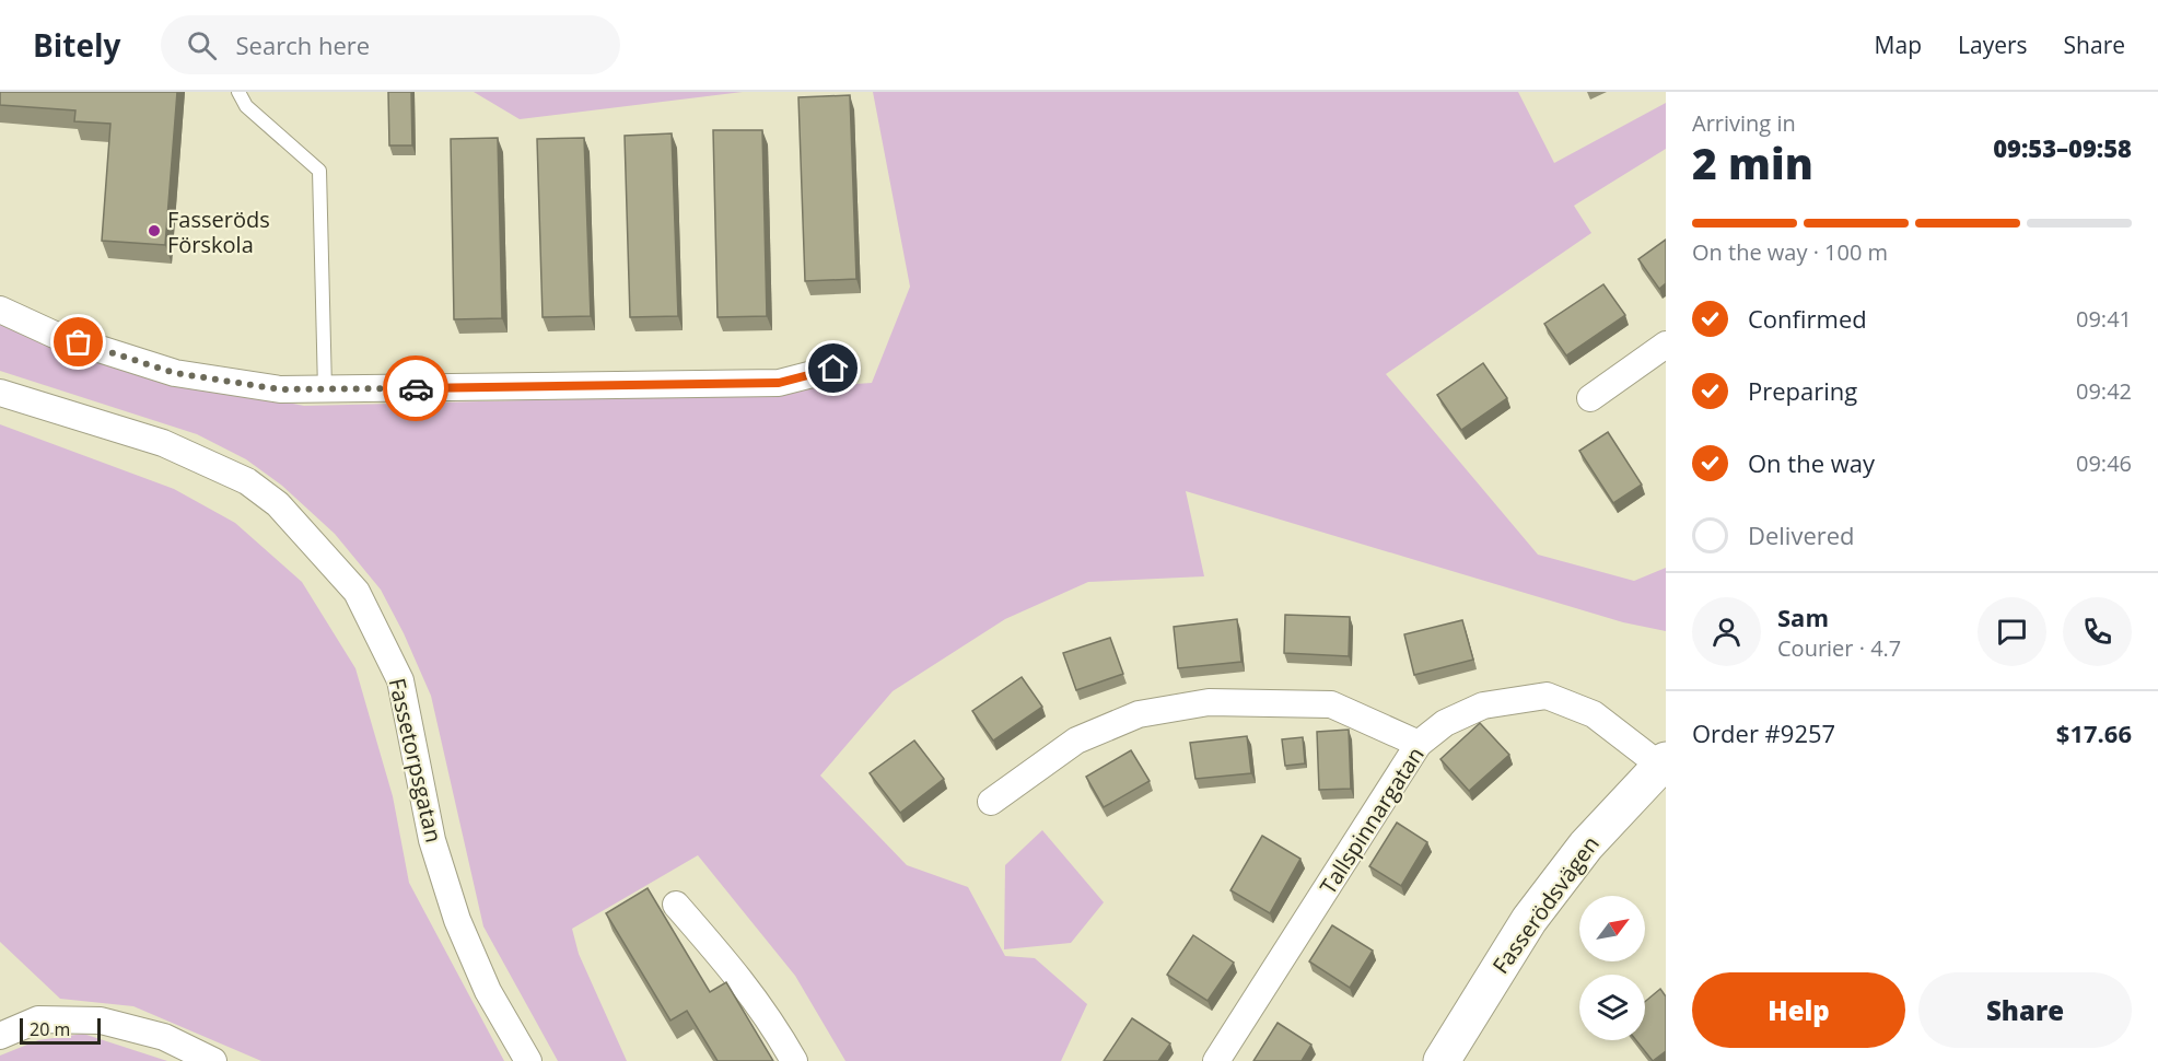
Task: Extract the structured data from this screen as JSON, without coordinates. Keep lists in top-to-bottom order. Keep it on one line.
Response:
{"streets":{"street":["Fassetorpsgatan","Tallspinnargatan","Fasserödsvägen"]},"crossings":[["Tallspinnargatan","Fasserödsvägen"]],"places":["Fasseröds Förskola"],"scale_bar":"20 m","north":"top right","page":{"header":"Bitely","search":"Search here","nav":["Map","Layers","Share"],"heading":["2 min","Arriving in","09:53–09:58"],"panel":["Sam","Courier · 4.7","Order #9257","$17.66"],"bar":"On the way · 100 m","list":[["Confirmed","09:41"],["Preparing","09:42"],["On the way","09:46"],"Delivered"],"buttons":["Help","Share"],"scale":"20 m"}}
